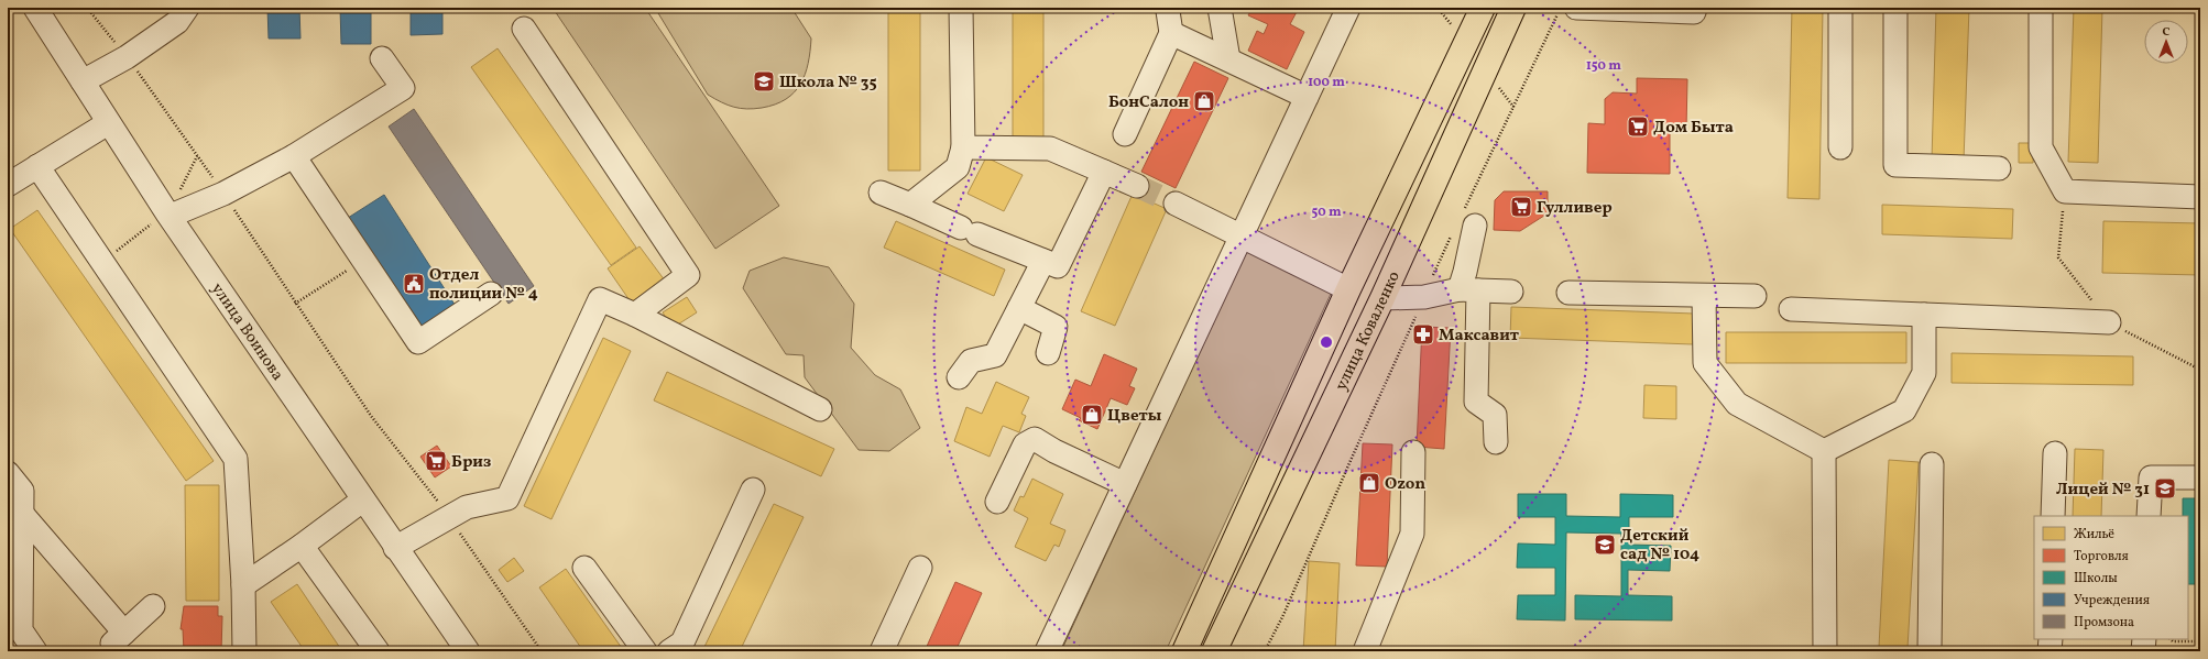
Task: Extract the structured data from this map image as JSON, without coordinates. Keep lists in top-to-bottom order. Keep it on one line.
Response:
{"streets":{"main road":["улица Коваленко"],"street":["улица Воинова"]},"places":{"school or university":["Школа № 35","Лицей № 31","Детский сад № 104"],"shop":["БонСалон","Цветы","Ozon"],"supermarket":["Дом Быта","Гулливер","Бриз"],"public building":["Отдел полиции № 4"],"pharmacy":["Максавит"]},"legend":["Жильё","Торговля","Школы","Учреждения","Промзона"],"north":"top","rings":["150 m","100 m","50 m"]}
